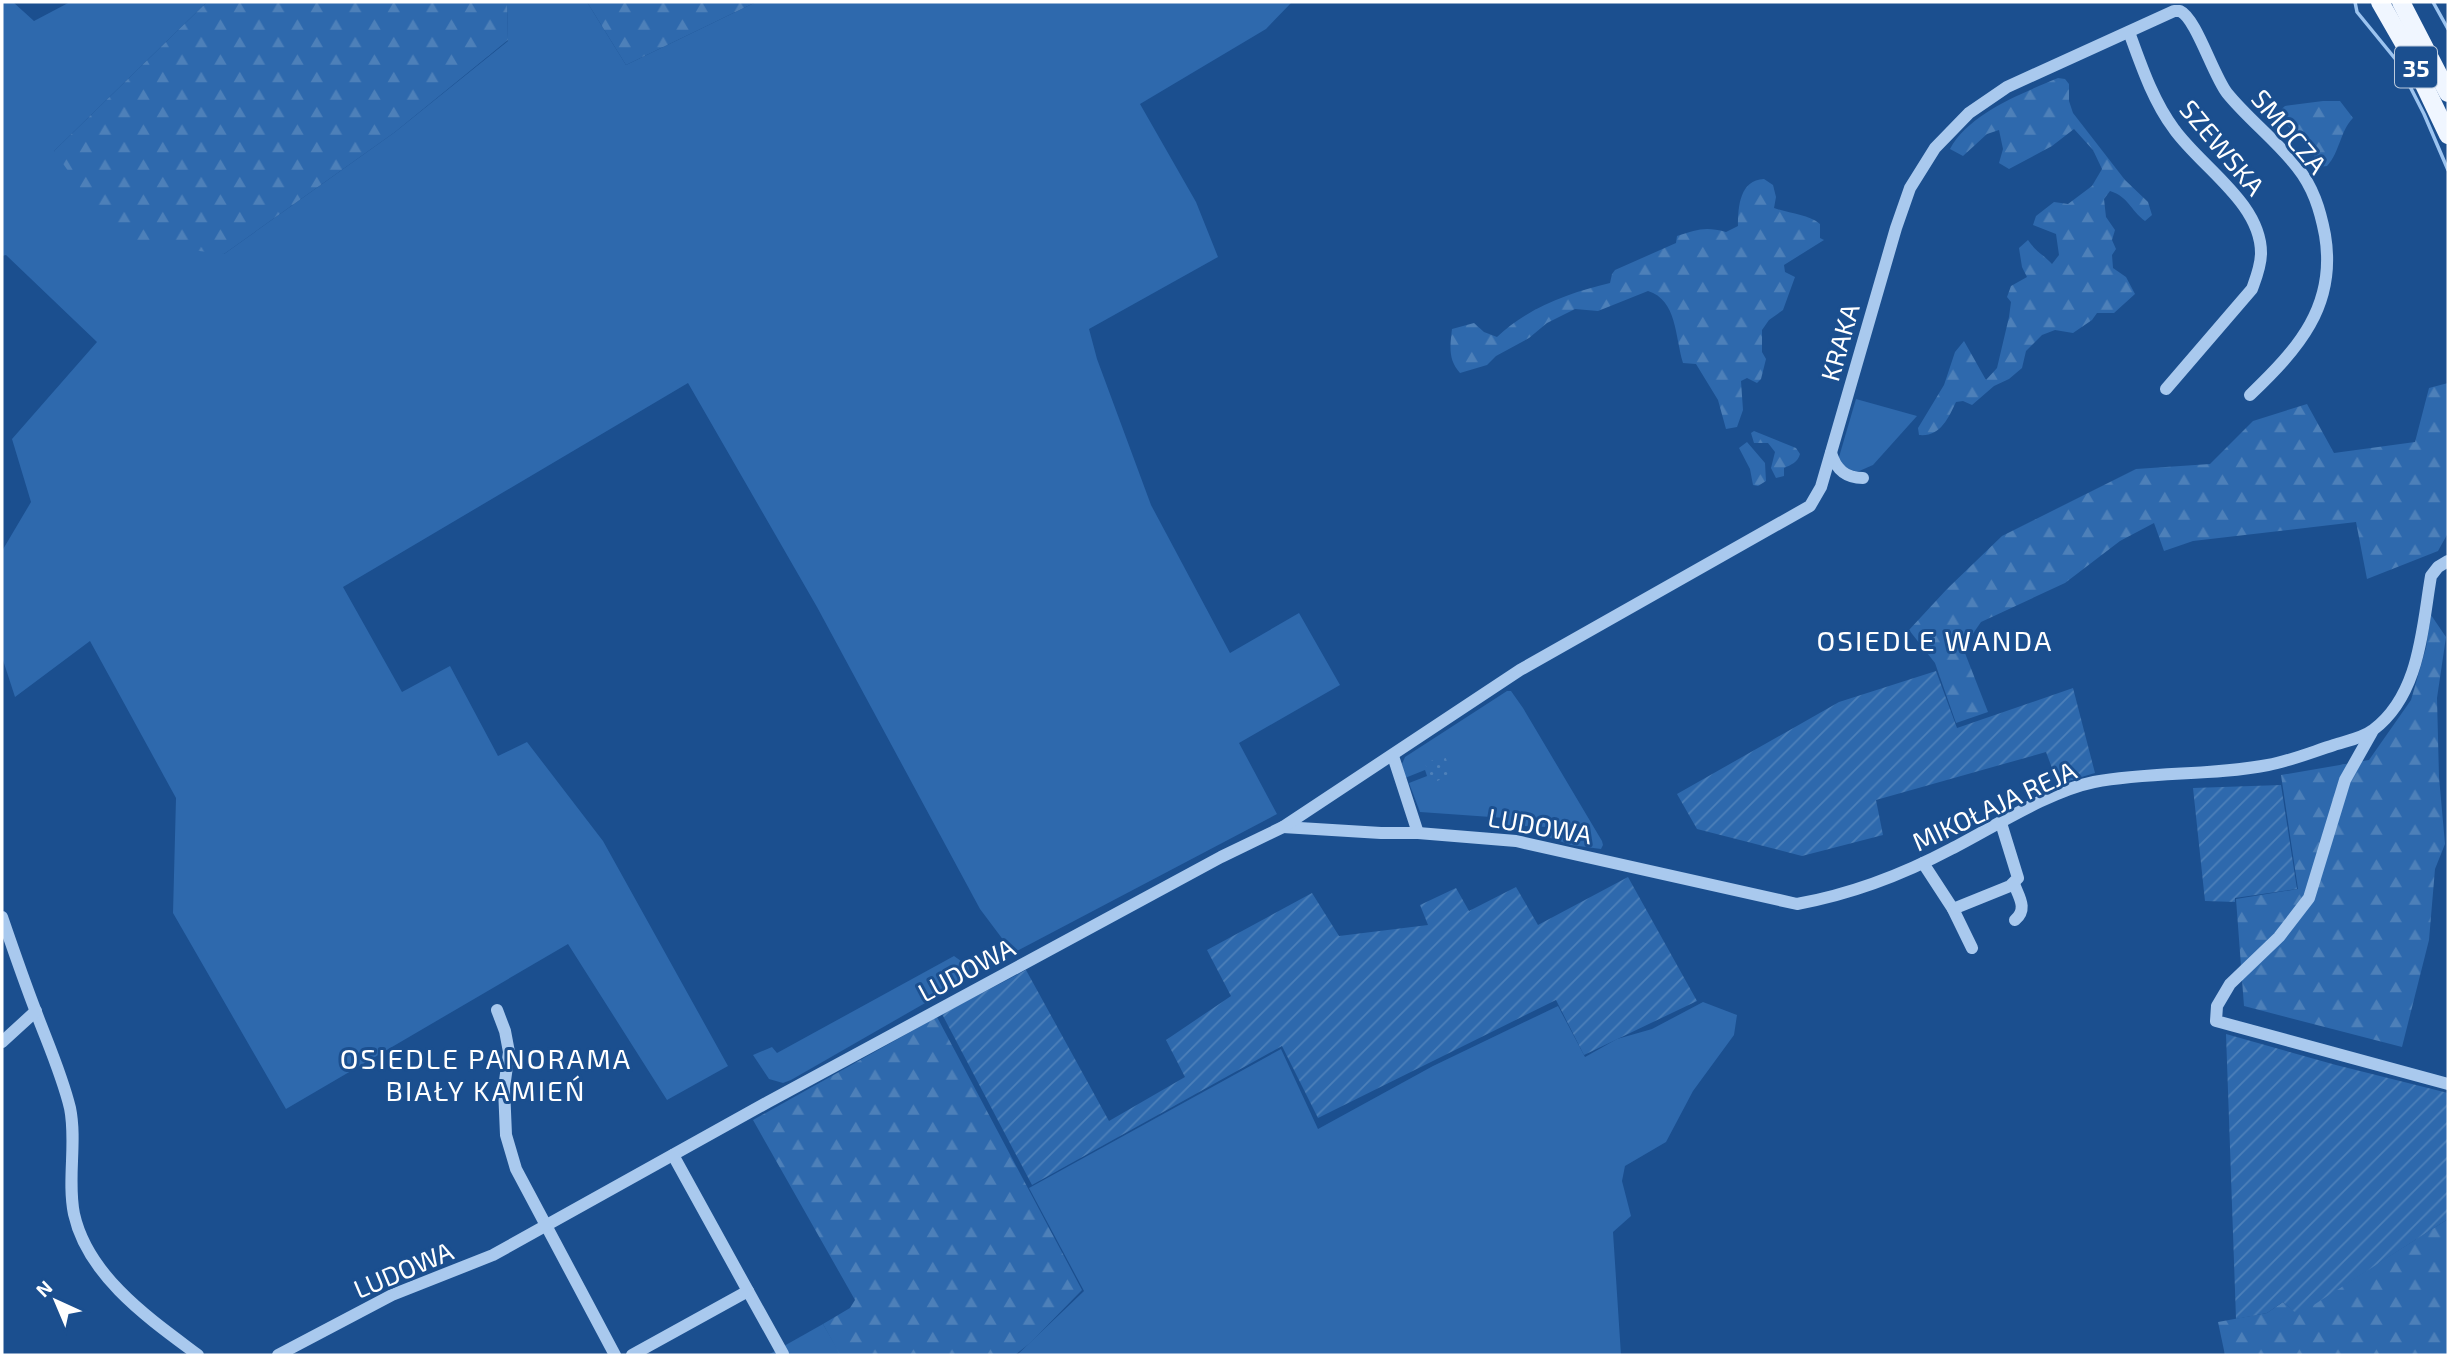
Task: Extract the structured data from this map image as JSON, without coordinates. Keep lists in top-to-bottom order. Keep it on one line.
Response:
{"streets":{"main road":["35"],"street":["SMOCZA","SZEWSKA","KRAKA","MIKOŁAJA REJA","LUDOWA"]},"crossings":[["SMOCZA","KRAKA"],["SZEWSKA","KRAKA"],["KRAKA","LUDOWA"],["MIKOŁAJA REJA","LUDOWA"]],"districts":["OSIEDLE WANDA","OSIEDLE PANORAMA BIAŁY KAMIEŃ"],"north":"top left"}
